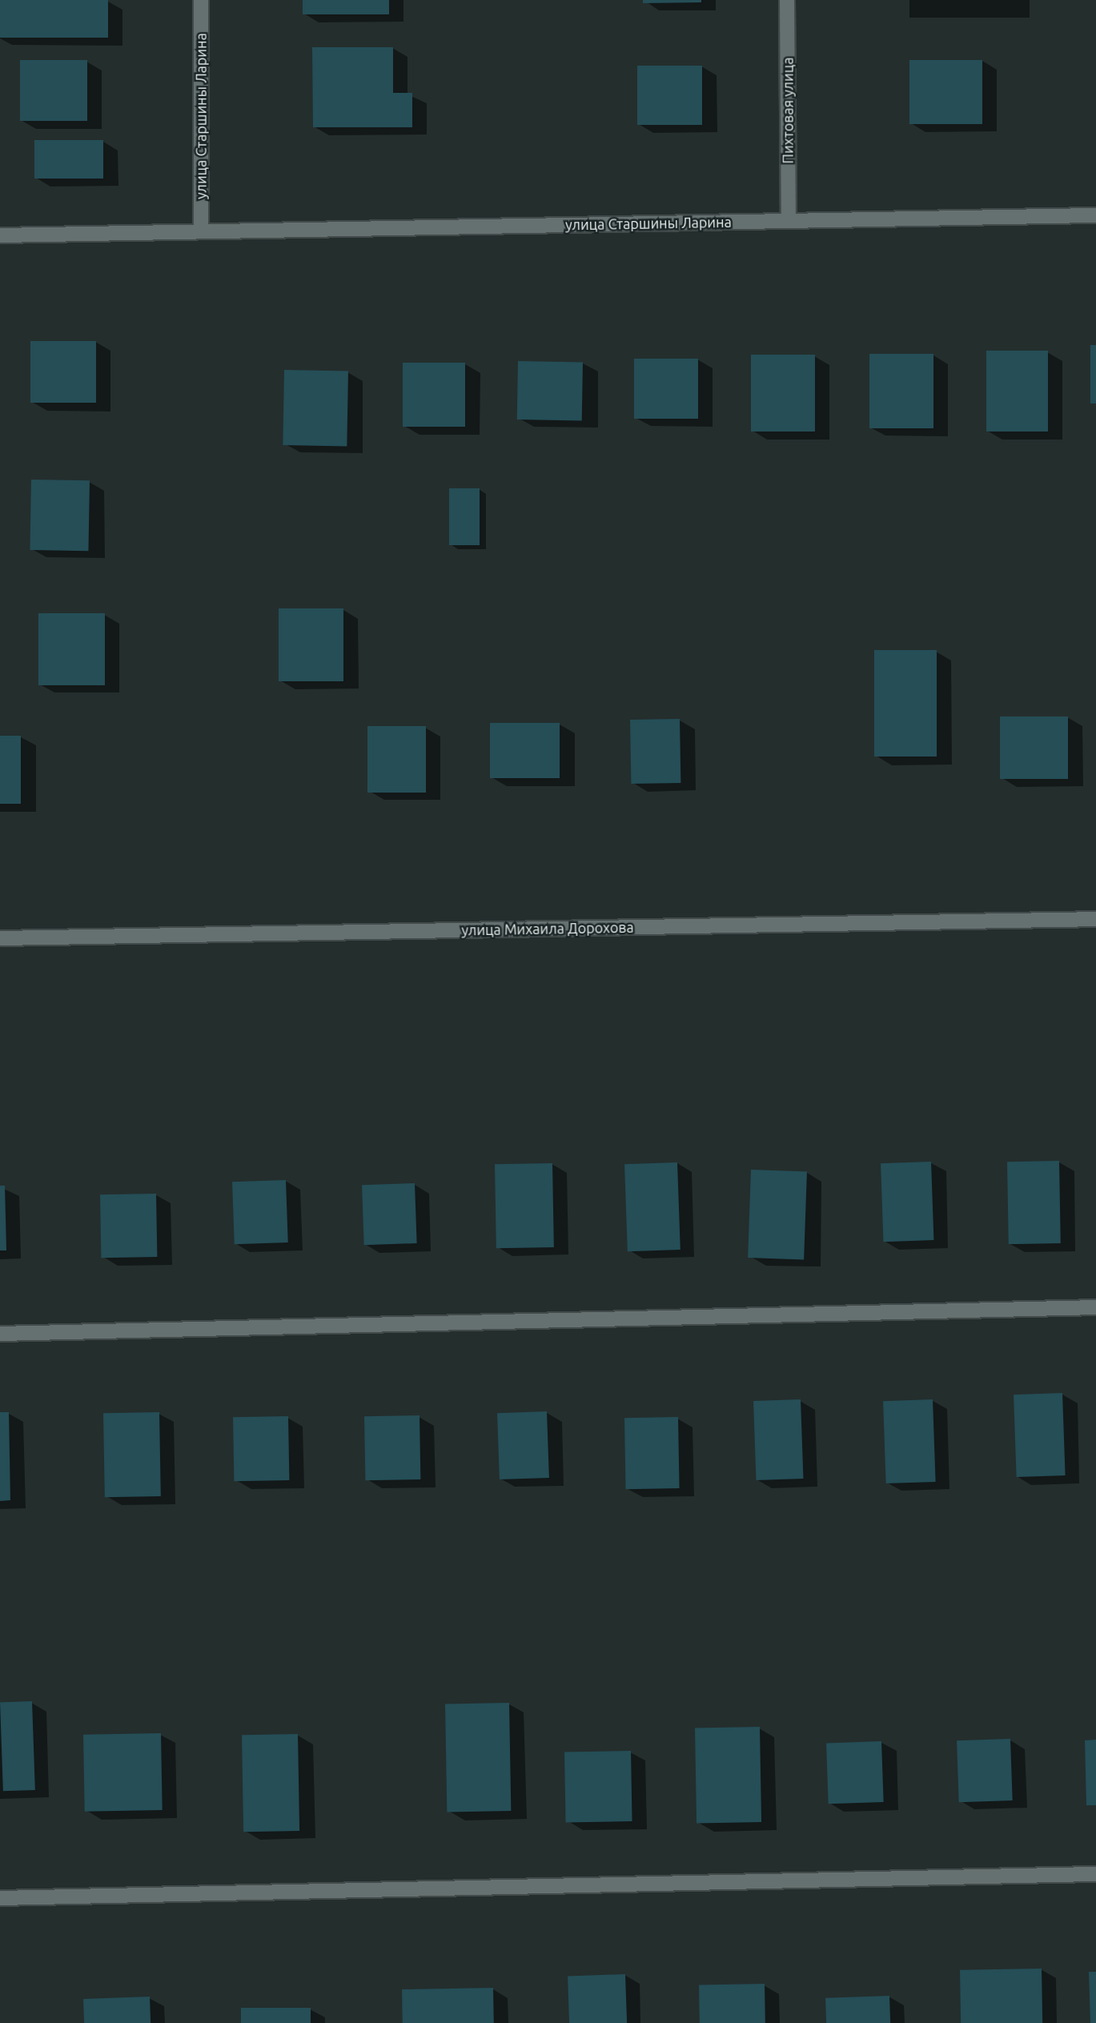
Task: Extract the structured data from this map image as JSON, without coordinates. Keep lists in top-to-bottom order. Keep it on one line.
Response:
{"streets":{"street":["Пихтовая улица","улица Старшины Ларина","улица Михаила Дорохова"]},"crossings":[["Пихтовая улица","улица Старшины Ларина"]]}
